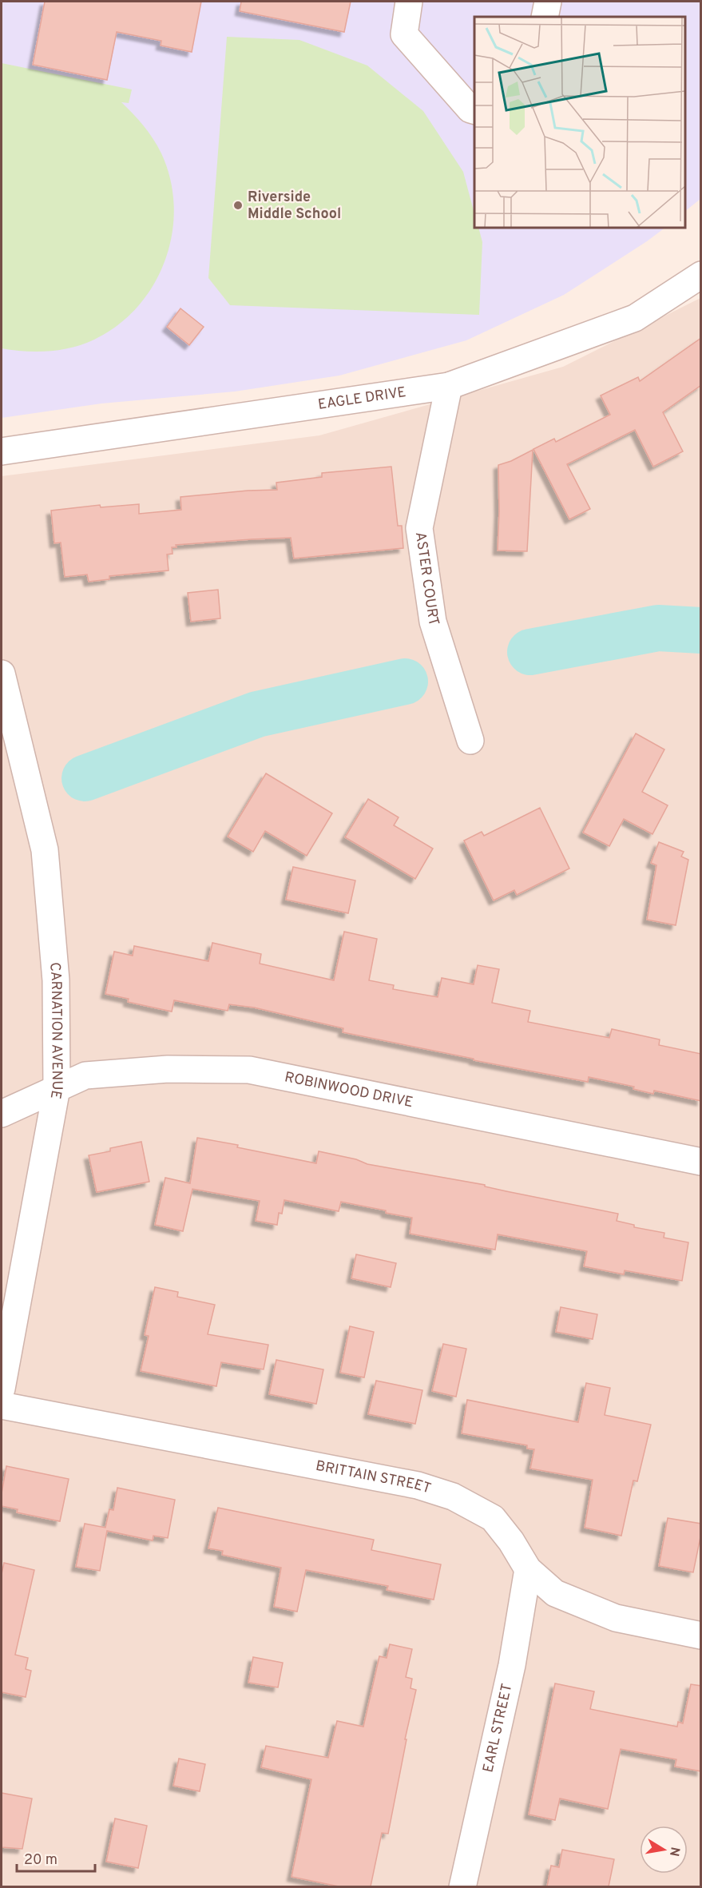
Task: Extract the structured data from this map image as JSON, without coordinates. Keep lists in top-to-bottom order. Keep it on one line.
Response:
{"streets":{"street":["EAGLE DRIVE","ASTER COURT","CARNATION AVENUE","ROBINWOOD DRIVE","BRITTAIN STREET","EARL STREET"]},"crossings":[["EAGLE DRIVE","ASTER COURT"],["CARNATION AVENUE","ROBINWOOD DRIVE"],["BRITTAIN STREET","EARL STREET"]],"places":["Riverside Middle School"],"scale_bar":"20 m","north":"right"}
